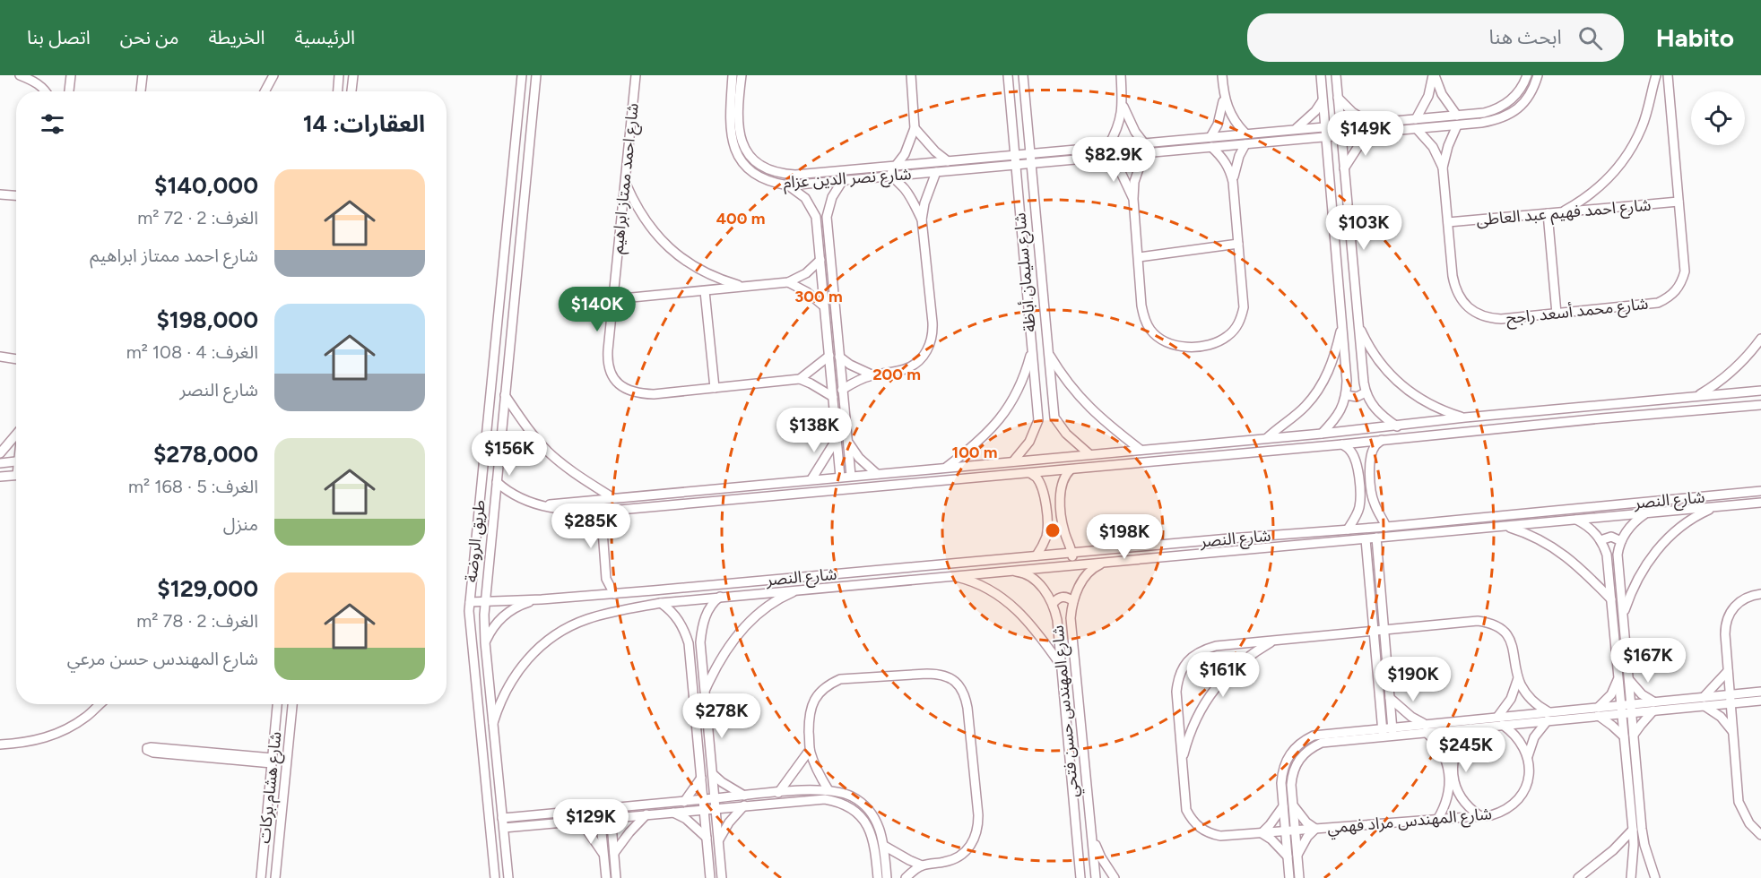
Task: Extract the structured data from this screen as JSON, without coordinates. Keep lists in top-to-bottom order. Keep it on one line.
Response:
{"streets":{"street":["شارع احمد ممتاز ابراهيم","شارع نصر الدين عزام","شارع احمد فهيم عبد العاطى","شارع سليمان أباظة","شارع محمد أسعد راجح","شارع النصر","طريق الروضة","شارع المهندس حسن فتحي","شارع هشام بركات","شارع المهندس مراد فهمي"]},"crossings":[["شارع نصر الدين عزام","شارع سليمان أباظة"],["شارع نصر الدين عزام","شارع محمد أسعد راجح"],["شارع احمد فهيم عبد العاطى","شارع محمد أسعد راجح"],["شارع النصر","طريق الروضة"]],"page":{"header":"Habito","search":"ابحث هنا","nav":["الرئيسية","الخريطة","من نحن","اتصل بنا"],"heading":"العقارات: 14","price":["$149K","$82.9K","$103K","$140K","$138K","$156K","$285K","$198K","$167K","$161K","$190K","$278K","$245K","$129K"],"list":[{"name":"$140,000","note":"الغرف: 2 · 72 m² · شارع احمد ممتاز ابراهيم"},{"name":"$198,000","note":"الغرف: 4 · 108 m² · شارع النصر"},{"name":"$278,000","note":"الغرف: 5 · 168 m² · منزل"},{"name":"$129,000","note":"الغرف: 2 · 78 m² · شارع المهندس حسن مرعي"}]},"rings":["400 m","300 m","200 m","100 m"]}
